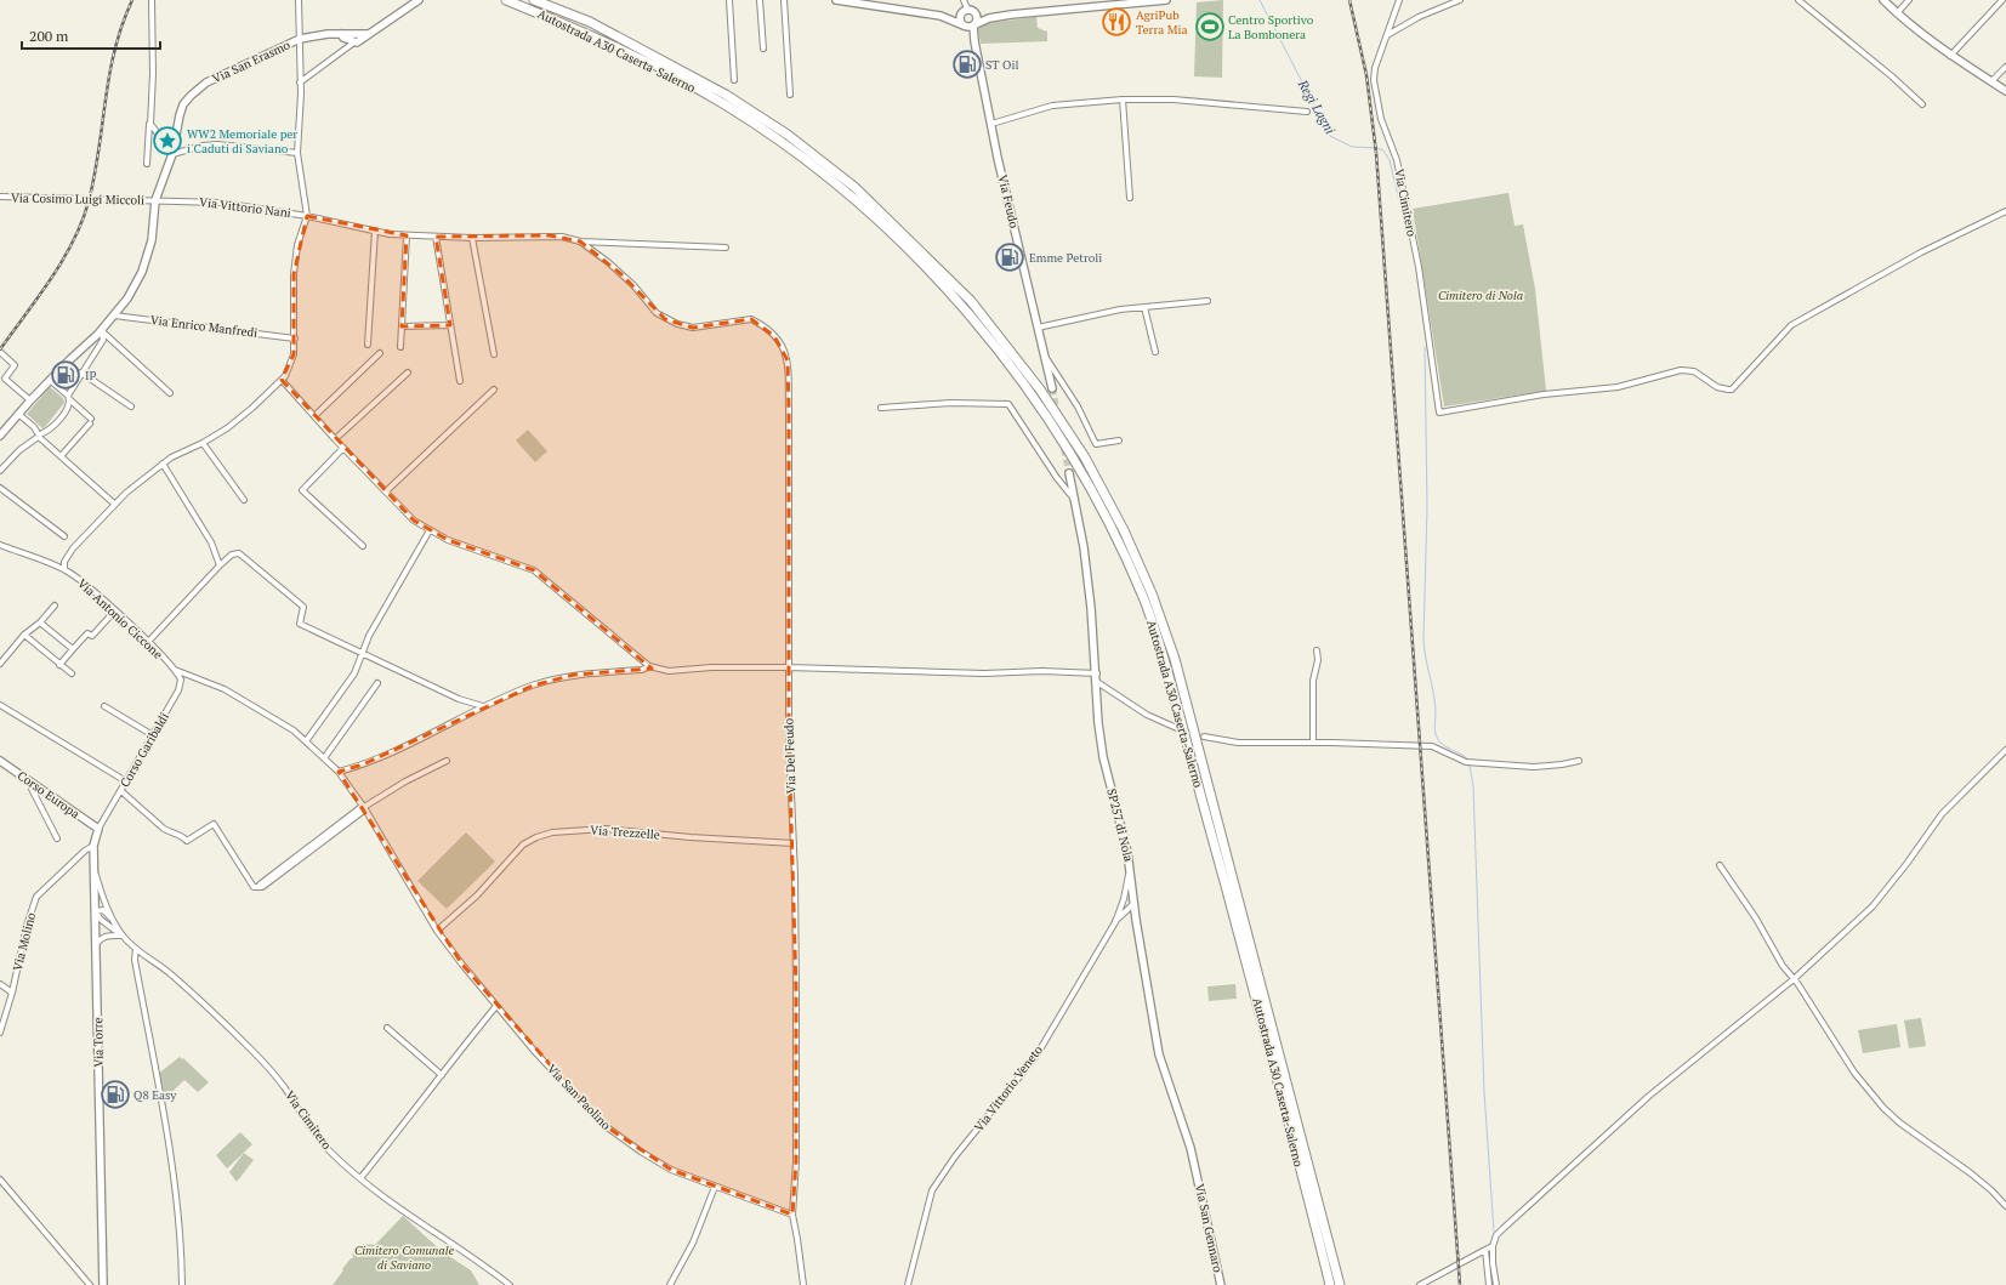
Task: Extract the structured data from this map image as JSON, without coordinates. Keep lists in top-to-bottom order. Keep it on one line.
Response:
{"streets":{"highway":["Autostrada A30 Caserta-Salerno"],"main road":["Via San Erasmo","Via Feudo","Corso Europa","SP257 di Nola","Via Torre","Via San Gennaro"],"street":["Via Cosimo Luigi Miccoli","Via Cimitero","Via Vittorio Nani","Via Enrico Manfredi","Via Antonio Ciccone","Corso Garibaldi","Via Del Feudo","Via Trezzelle","Via Molino","Via Vittorio Veneto","Via San Paolino"]},"crossings":[["Via San Erasmo","Via Cosimo Luigi Miccoli"],["Via San Erasmo","Via Vittorio Nani"],["Via San Erasmo","Via Enrico Manfredi"],["Via Cosimo Luigi Miccoli","Via Vittorio Nani"],["Via Cimitero","Via Torre"],["Via Vittorio Nani","Via Del Feudo"],["Via Antonio Ciccone","Corso Garibaldi"],["Via Antonio Ciccone","Via San Paolino"],["Corso Garibaldi","Corso Europa"],["Corso Garibaldi","Via Torre"],["Corso Garibaldi","Via San Paolino"],["Via Del Feudo","Via Trezzelle"],["Corso Europa","Via Torre"],["SP257 di Nola","Via Vittorio Veneto"],["SP257 di Nola","Via San Gennaro"],["Via Trezzelle","Via San Paolino"],["Via Molino","Via Torre"]],"water":["Regi Lagni"],"parks":["Cimitero di Nola","Cimitero Comunale di Saviano"],"places":{"restaurant":["AgriPub Terra Mia"],"sports":["Centro Sportivo La Bombonera"],"fuel station":["ST Oil","Emme Petroli","IP","Q8 Easy"],"place":["WW2 Memoriale per i Caduti di Saviano"]},"scale_bar":"200 m"}
